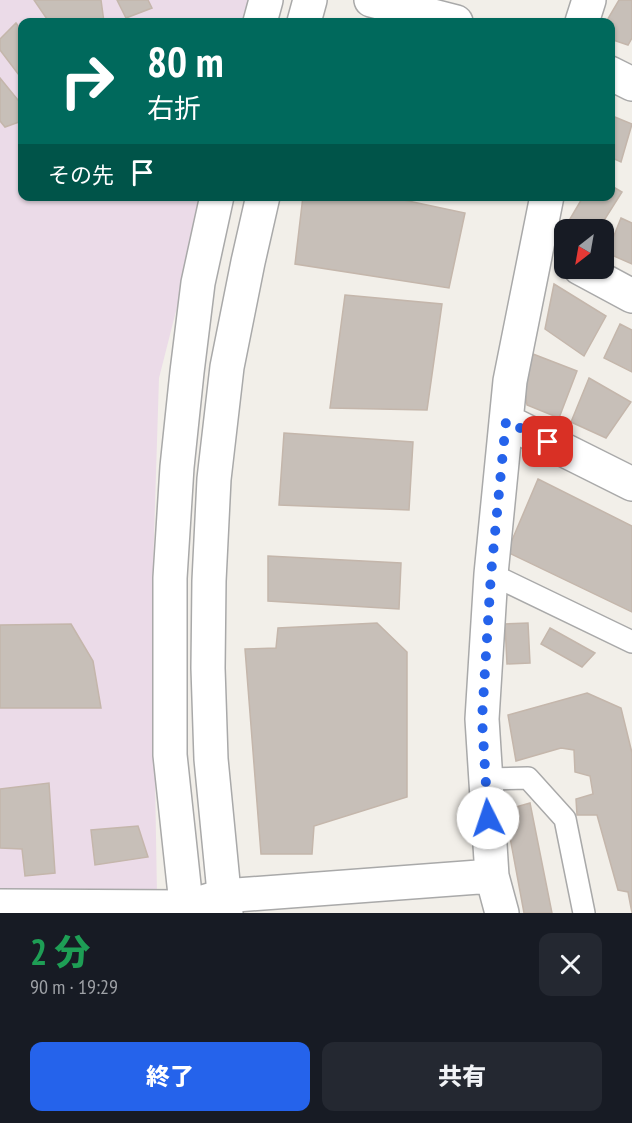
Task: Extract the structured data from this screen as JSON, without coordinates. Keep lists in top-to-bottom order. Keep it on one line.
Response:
{"north":"bottom left","page":{"turn":["80 m","右折"],"then":"その先","heading":["2 分","90 m · 19:29"],"buttons":["終了","共有"]}}
